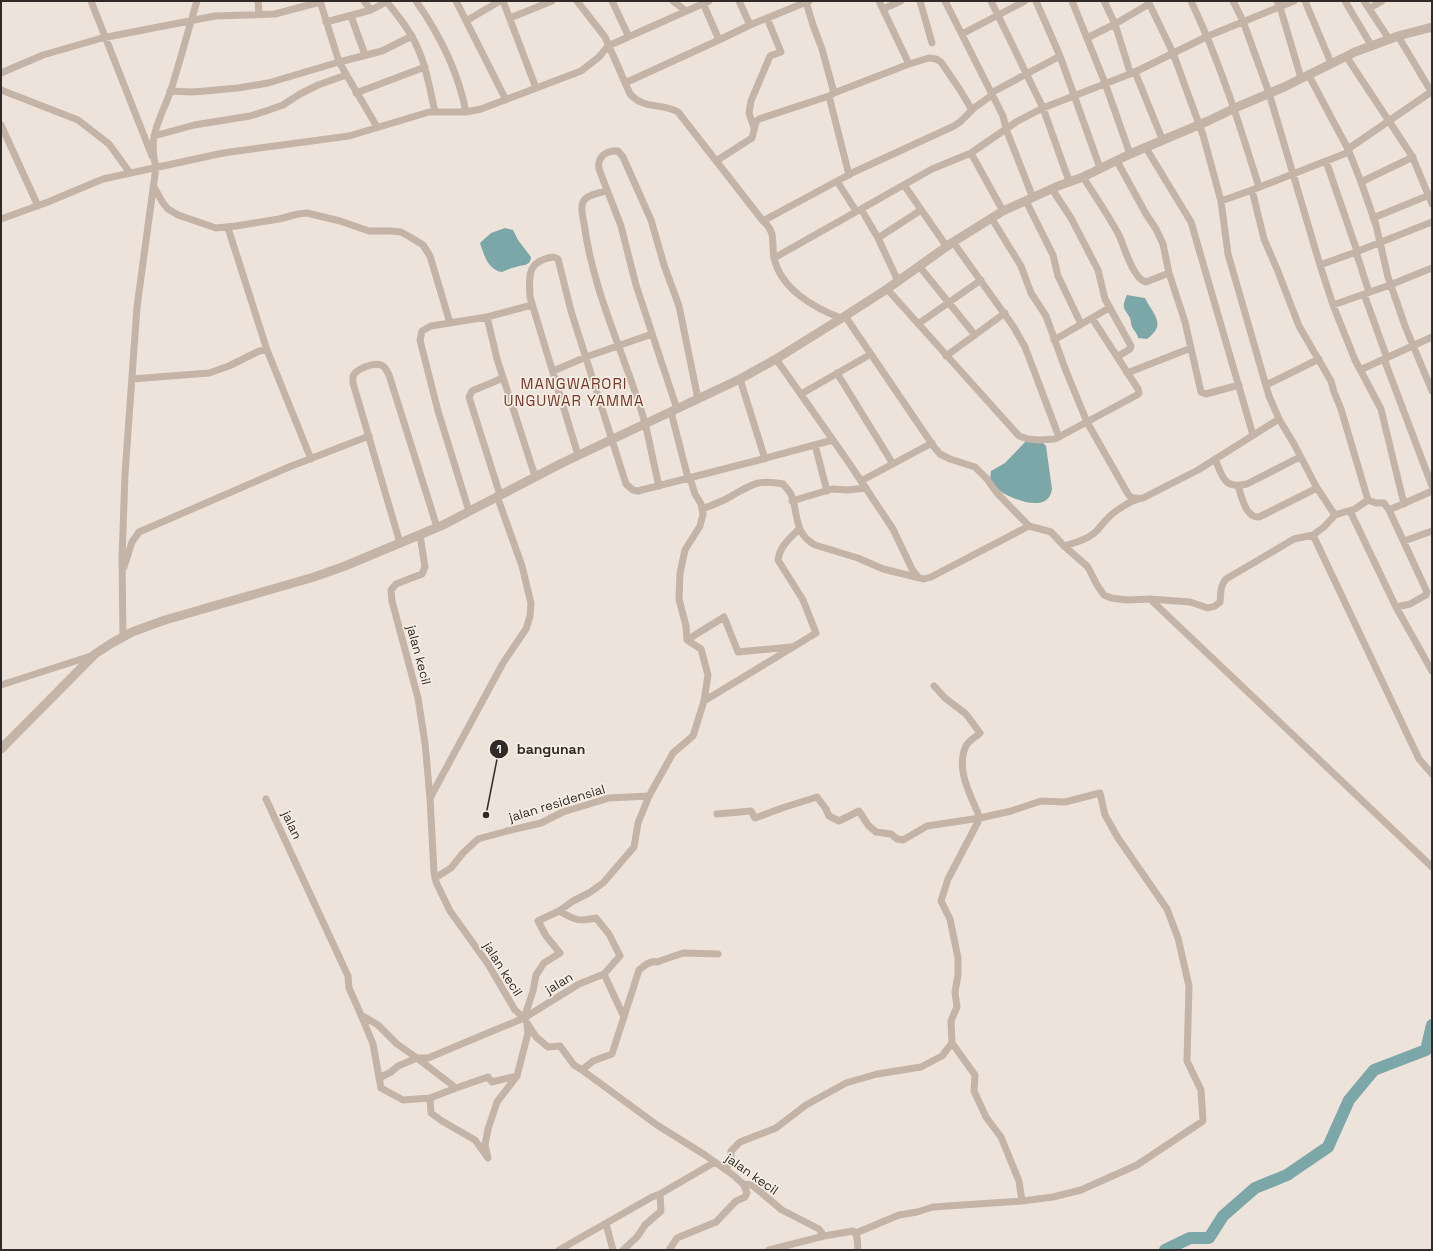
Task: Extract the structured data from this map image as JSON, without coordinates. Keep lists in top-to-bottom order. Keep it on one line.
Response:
{"streets":{"street":["jalan kecil","jalan residensial","jalan"]},"crossings":[["jalan kecil","jalan residensial"],["jalan kecil","jalan"]],"districts":["MANGWARORI UNGUWAR YAMMA"],"places":["bangunan"]}
